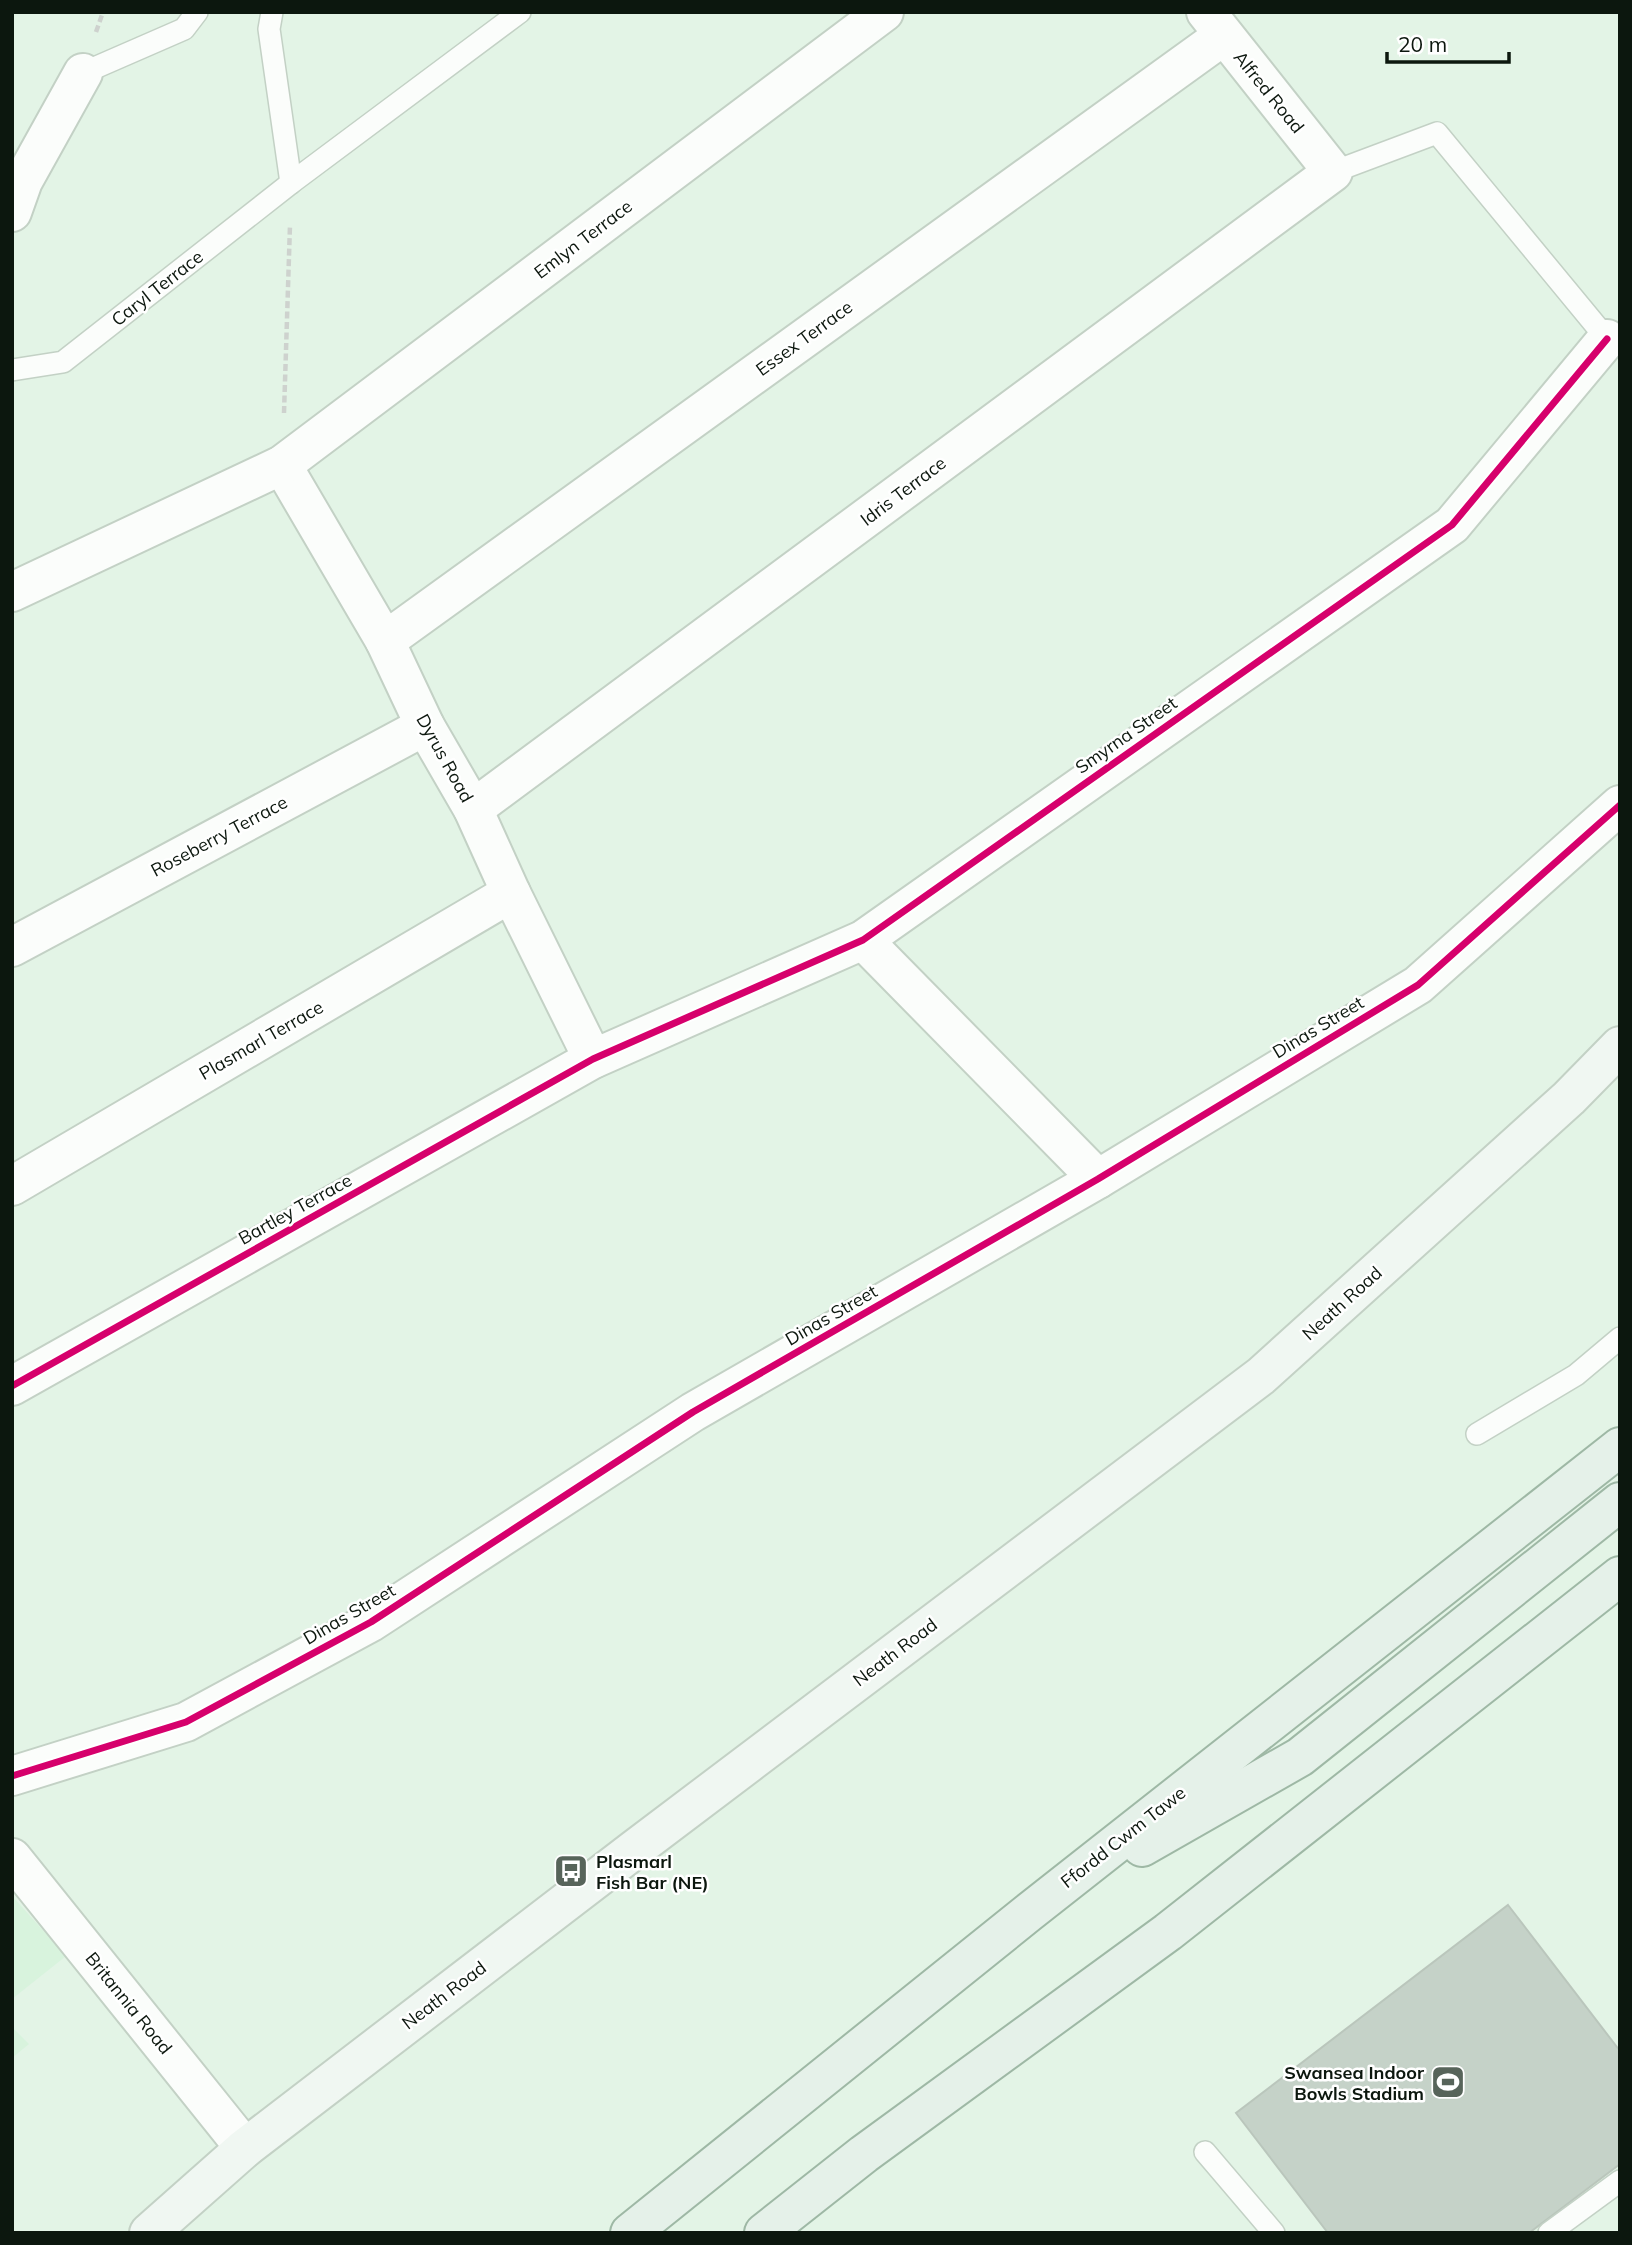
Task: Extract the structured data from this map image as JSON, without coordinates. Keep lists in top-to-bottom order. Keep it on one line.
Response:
{"streets":{"main road":["Neath Road","Ffordd Cwm Tawe"],"street":["Alfred Road","Emlyn Terrace","Essex Terrace","Idris Terrace","Smyrna Street","Dyrus Road","Roseberry Terrace","Dinas Street","Plasmarl Terrace","Bartley Terrace","Britannia Road"],"lane":["Caryl Terrace"]},"crossings":[["Alfred Road","Essex Terrace"],["Alfred Road","Idris Terrace"],["Emlyn Terrace","Dyrus Road"],["Essex Terrace","Dyrus Road"],["Idris Terrace","Dyrus Road"],["Smyrna Street","Dyrus Road"],["Smyrna Street","Bartley Terrace"],["Dyrus Road","Roseberry Terrace"],["Dyrus Road","Plasmarl Terrace"],["Dyrus Road","Bartley Terrace"],["Neath Road","Britannia Road"]],"places":{"bus stop":["Plasmarl Fish Bar (NE)"],"sports":["Swansea Indoor Bowls Stadium"]},"scale_bar":"20 m"}
